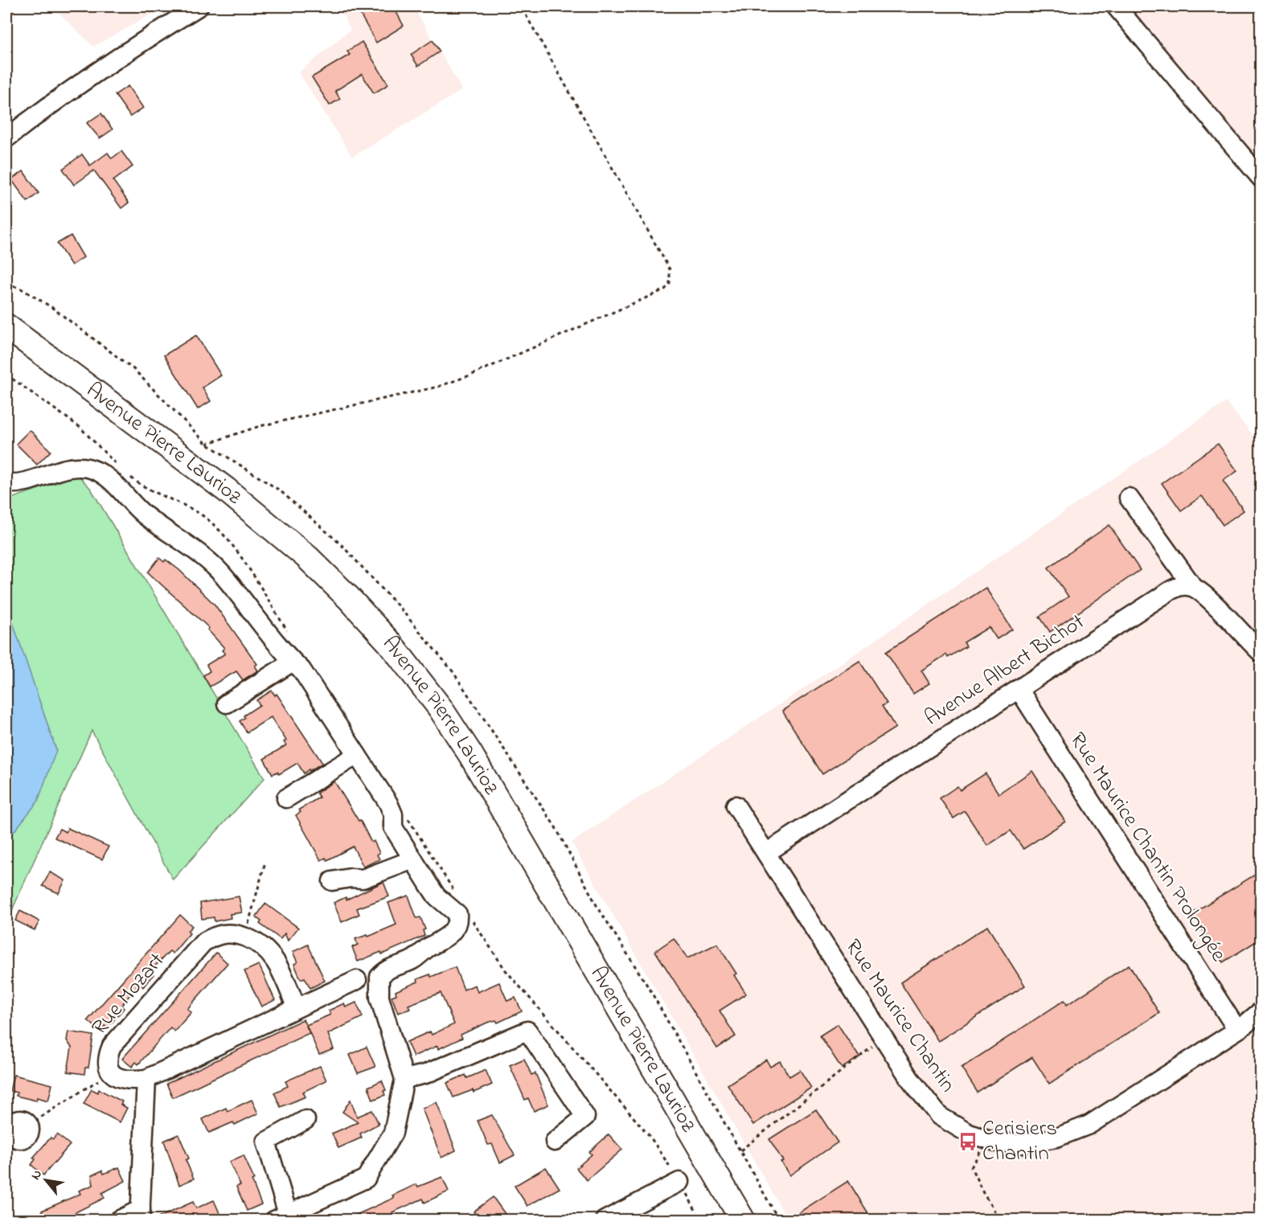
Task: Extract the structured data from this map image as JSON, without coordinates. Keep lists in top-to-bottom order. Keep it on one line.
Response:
{"streets":{"main road":["Avenue Pierre Laurioz"],"street":["Avenue Albert Bichot","Rue Maurice Chantin Prolongée","Rue Mozart","Rue Maurice Chantin"]},"crossings":[["Avenue Albert Bichot","Rue Maurice Chantin Prolongée"],["Avenue Albert Bichot","Rue Maurice Chantin"],["Rue Maurice Chantin Prolongée","Rue Maurice Chantin"]],"places":{"bus stop":["Cerisiers Chantin"]},"north":"top left"}
